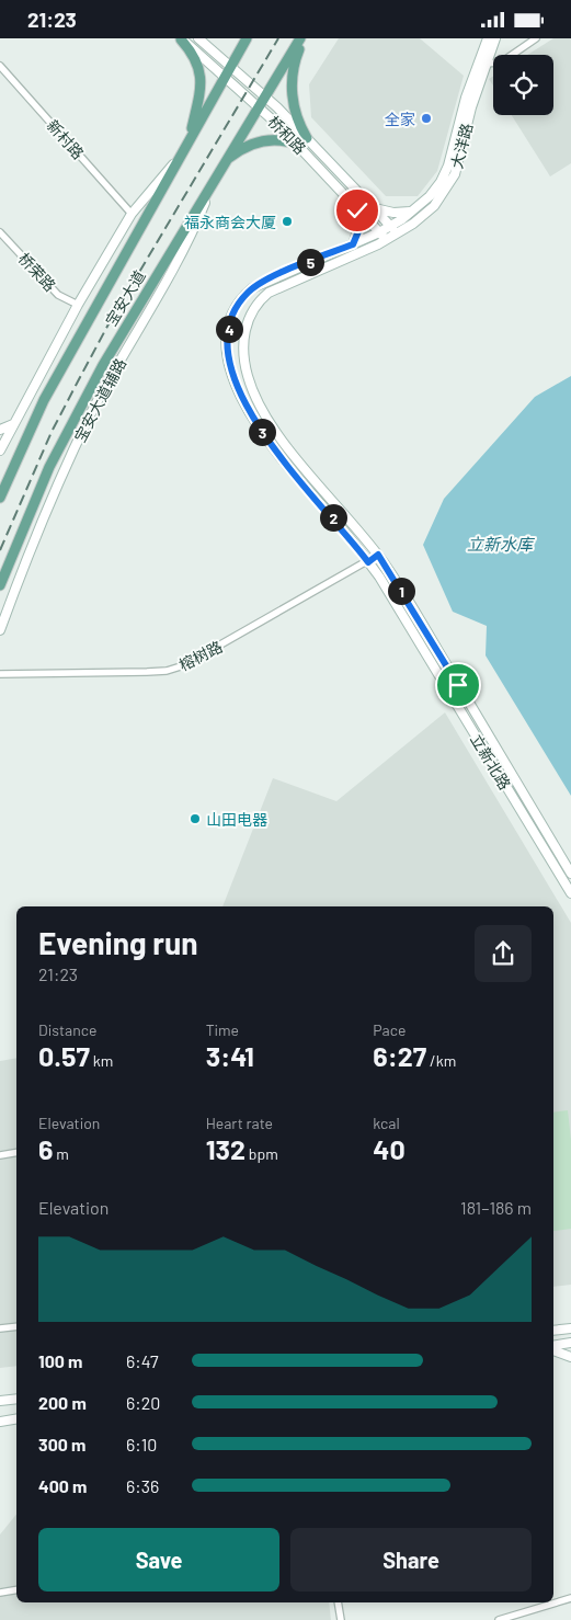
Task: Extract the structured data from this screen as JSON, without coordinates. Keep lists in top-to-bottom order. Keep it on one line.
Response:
{"streets":{"main road":["桥和路","大洋路","宝安大道","宝安大道辅路","立新北路"],"street":["新村路","桥荣路","榕树路"]},"crossings":[["桥和路","大洋路"],["桥和路","宝安大道"],["桥和路","立新北路"],["大洋路","立新北路"],["宝安大道","宝安大道辅路"],["榕树路","立新北路"]],"water":["立新水库"],"places":["全家","福永商会大厦","山田电器"],"page":{"status":"21:23","pins":["5","4","3","2","1"],"heading":["Evening run","21:23"],"stats":[["Distance","0.57 km"],["Time","3:41"],["Pace","6:27 /km"],["Elevation","6 m"],["Heart rate","132 bpm"],["kcal","40"]],"chart":["Elevation","181–186 m"],"list":[{"name":"100 m","note":"6:47"},{"name":"200 m","note":"6:20"},{"name":"300 m","note":"6:10"},{"name":"400 m","note":"6:36"}],"buttons":["Save","Share"]}}
